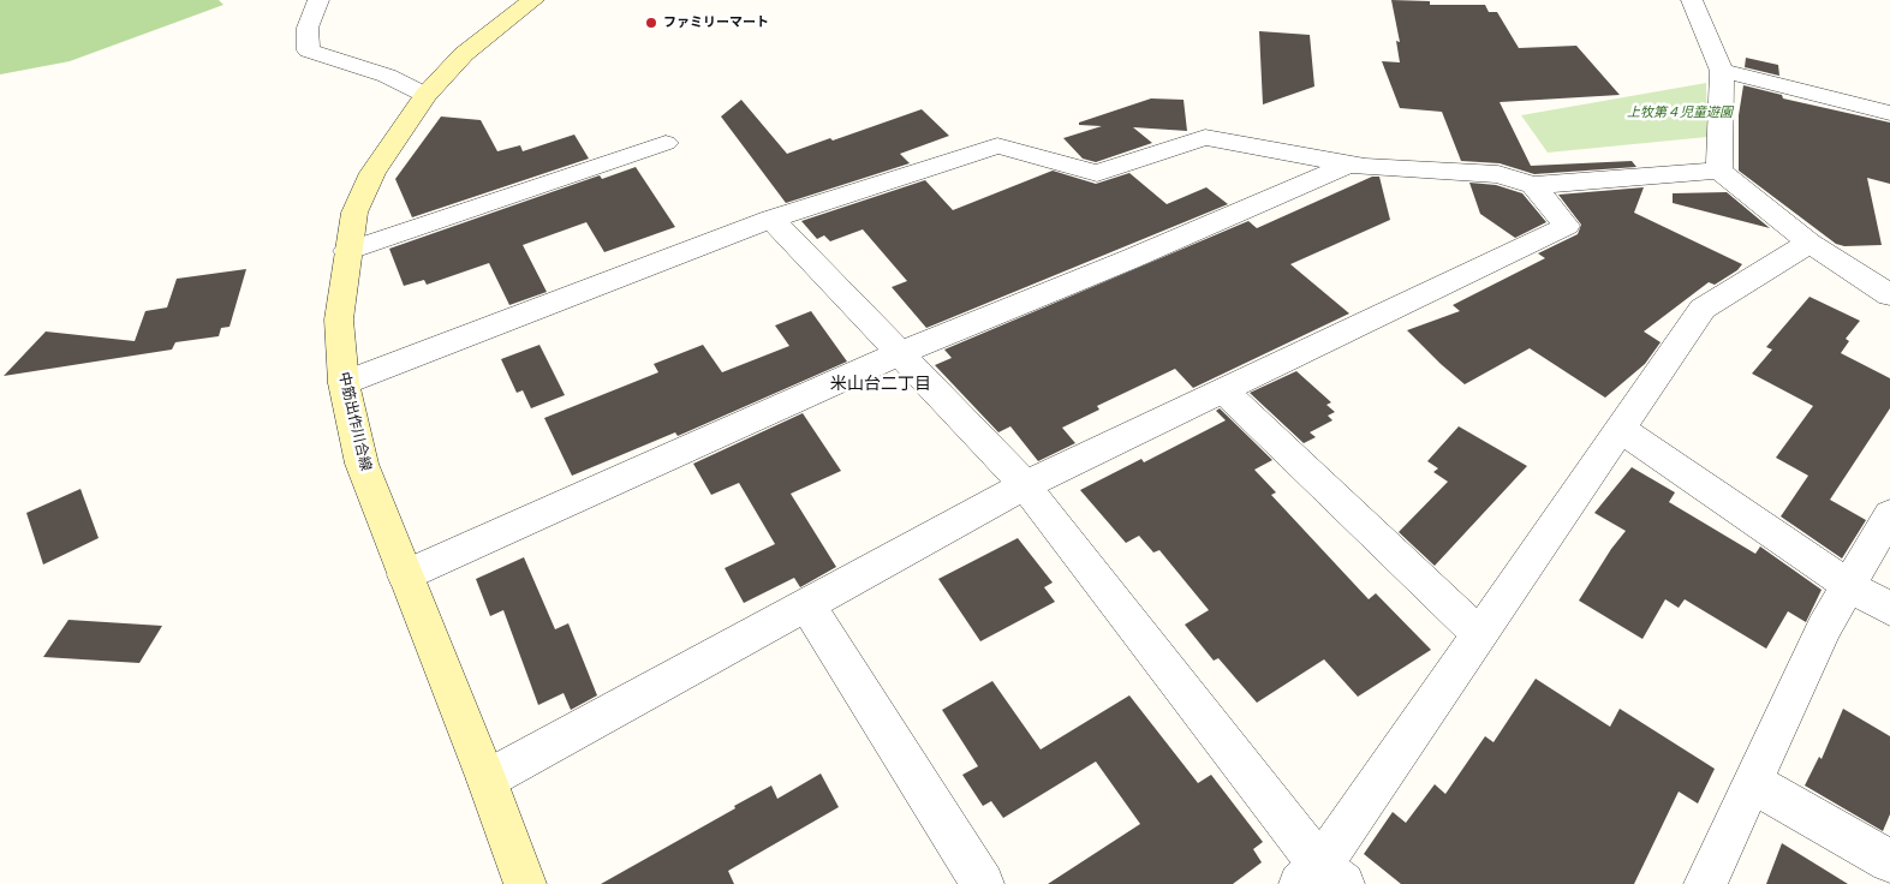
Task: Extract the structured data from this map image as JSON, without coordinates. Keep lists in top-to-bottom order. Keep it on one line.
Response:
{"streets":{"main road":["中筋出作川合線"]},"districts":["米山台二丁目"],"parks":["上牧第４児童遊園"],"places":["ファミリーマート"]}
